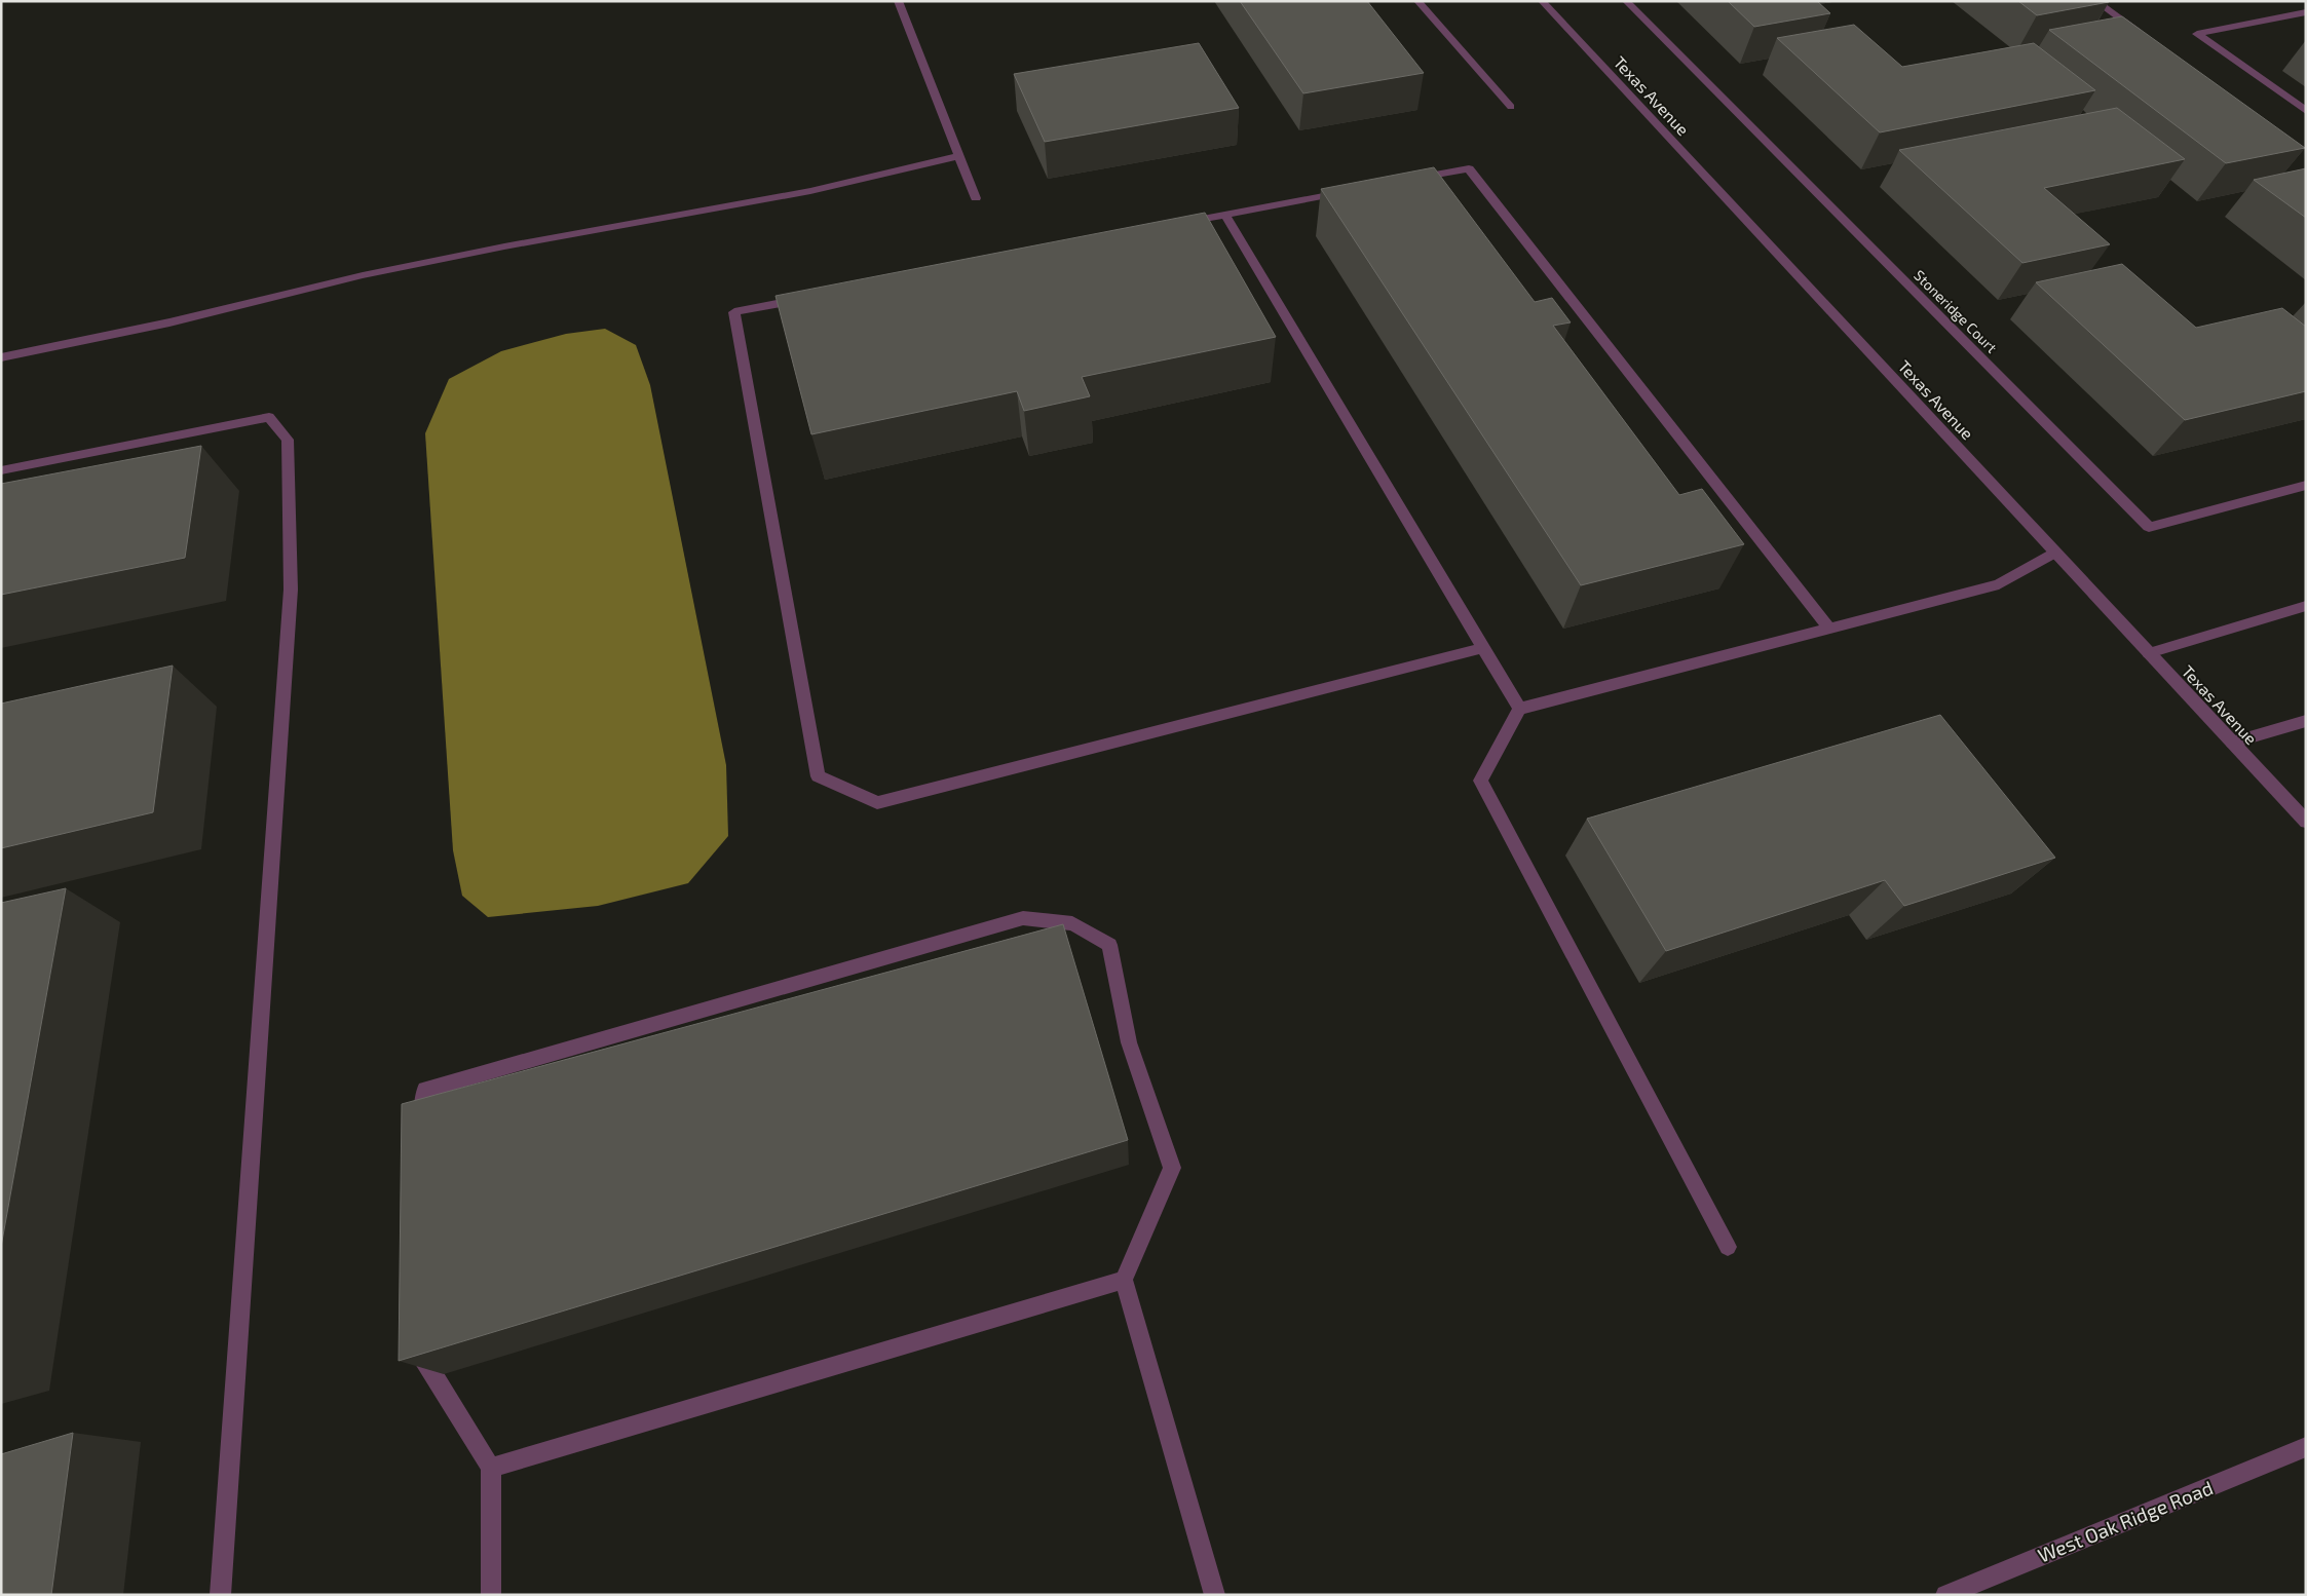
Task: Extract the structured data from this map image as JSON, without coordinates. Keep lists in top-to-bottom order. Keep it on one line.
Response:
{"streets":{"street":["Texas Avenue","Stoneridge Court","West Oak Ridge Road"]}}
